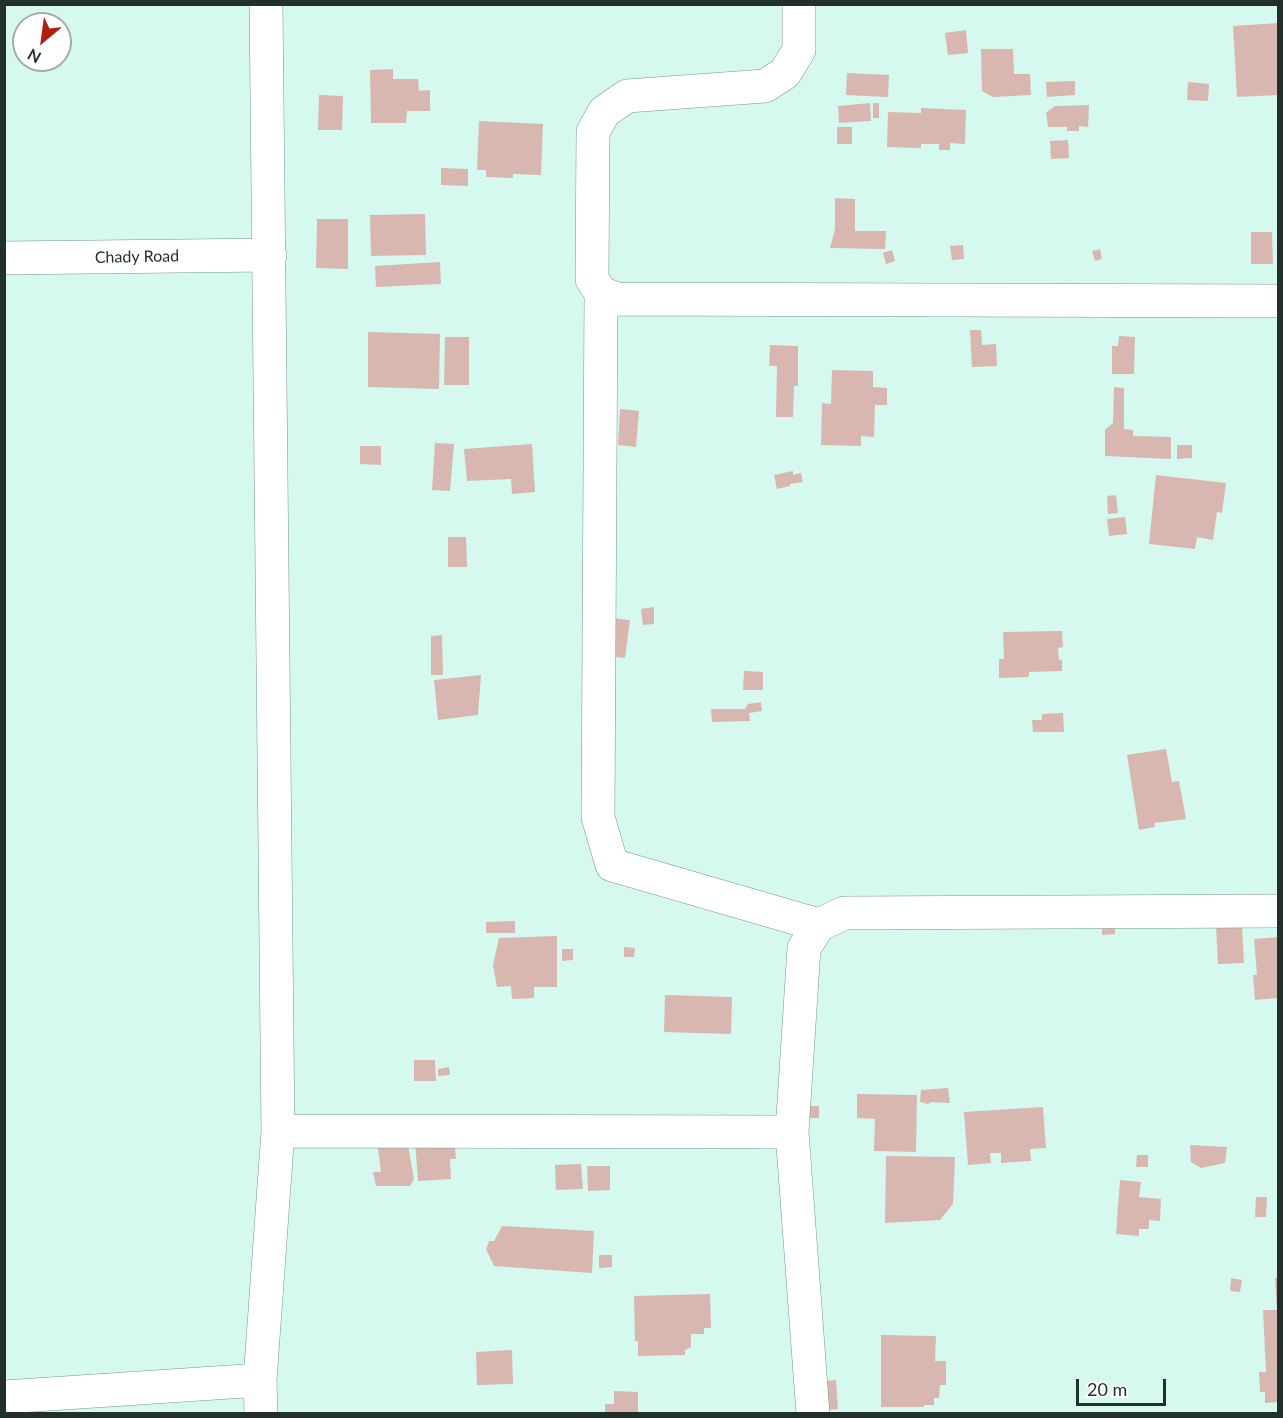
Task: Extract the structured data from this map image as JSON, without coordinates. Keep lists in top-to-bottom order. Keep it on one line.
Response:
{"streets":{"street":["Chady Road"]},"scale_bar":"20 m","north":"bottom left"}
